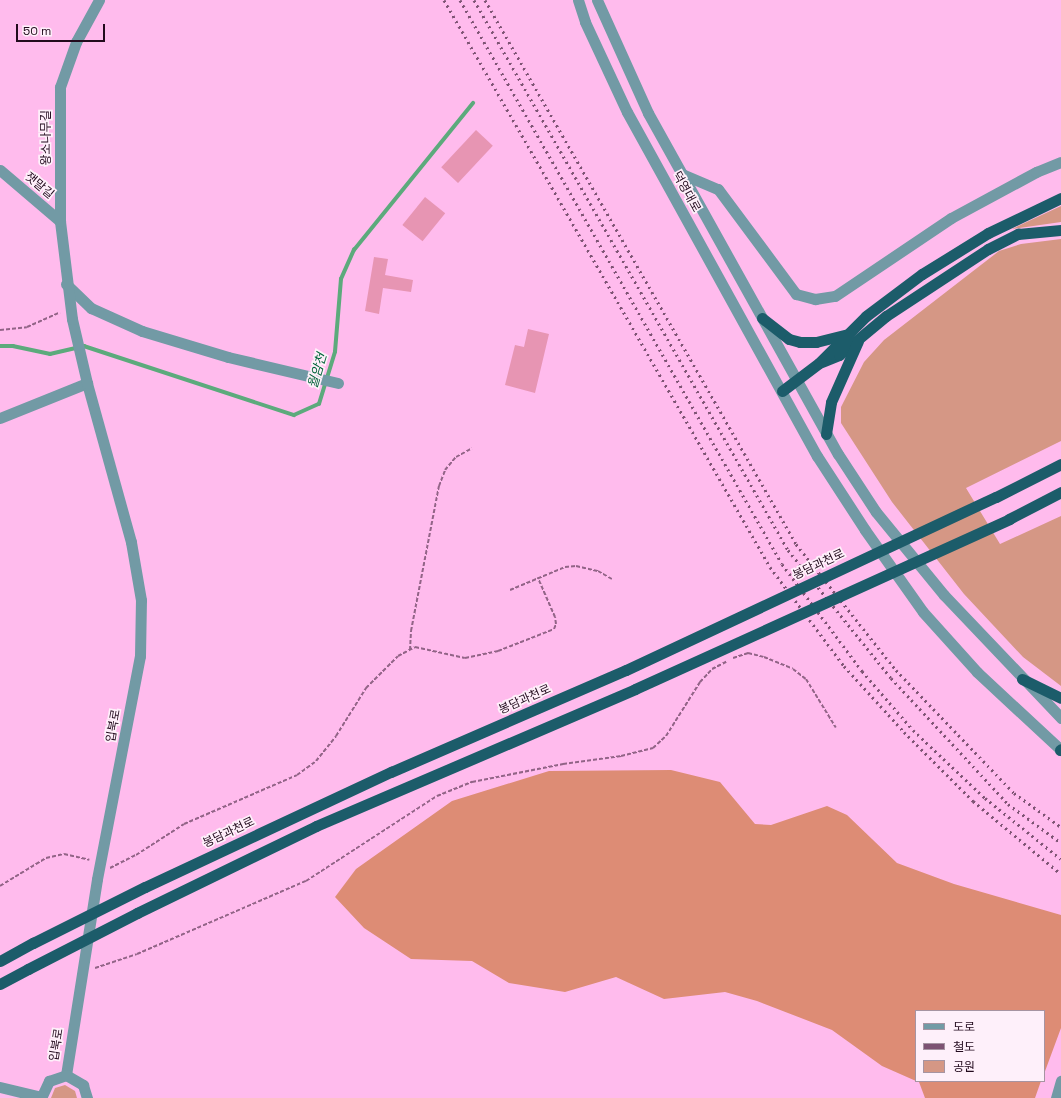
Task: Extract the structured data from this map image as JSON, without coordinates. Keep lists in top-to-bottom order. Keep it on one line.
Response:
{"streets":{"highway":["봉담과천로"],"street":["왕소나무길","잿말길","덕영대로","입북로"]},"crossings":[["왕소나무길","잿말길"],["왕소나무길","입북로"]],"water":["월암천"],"legend":["도로","철도","공원"],"scale_bar":"50 m"}
